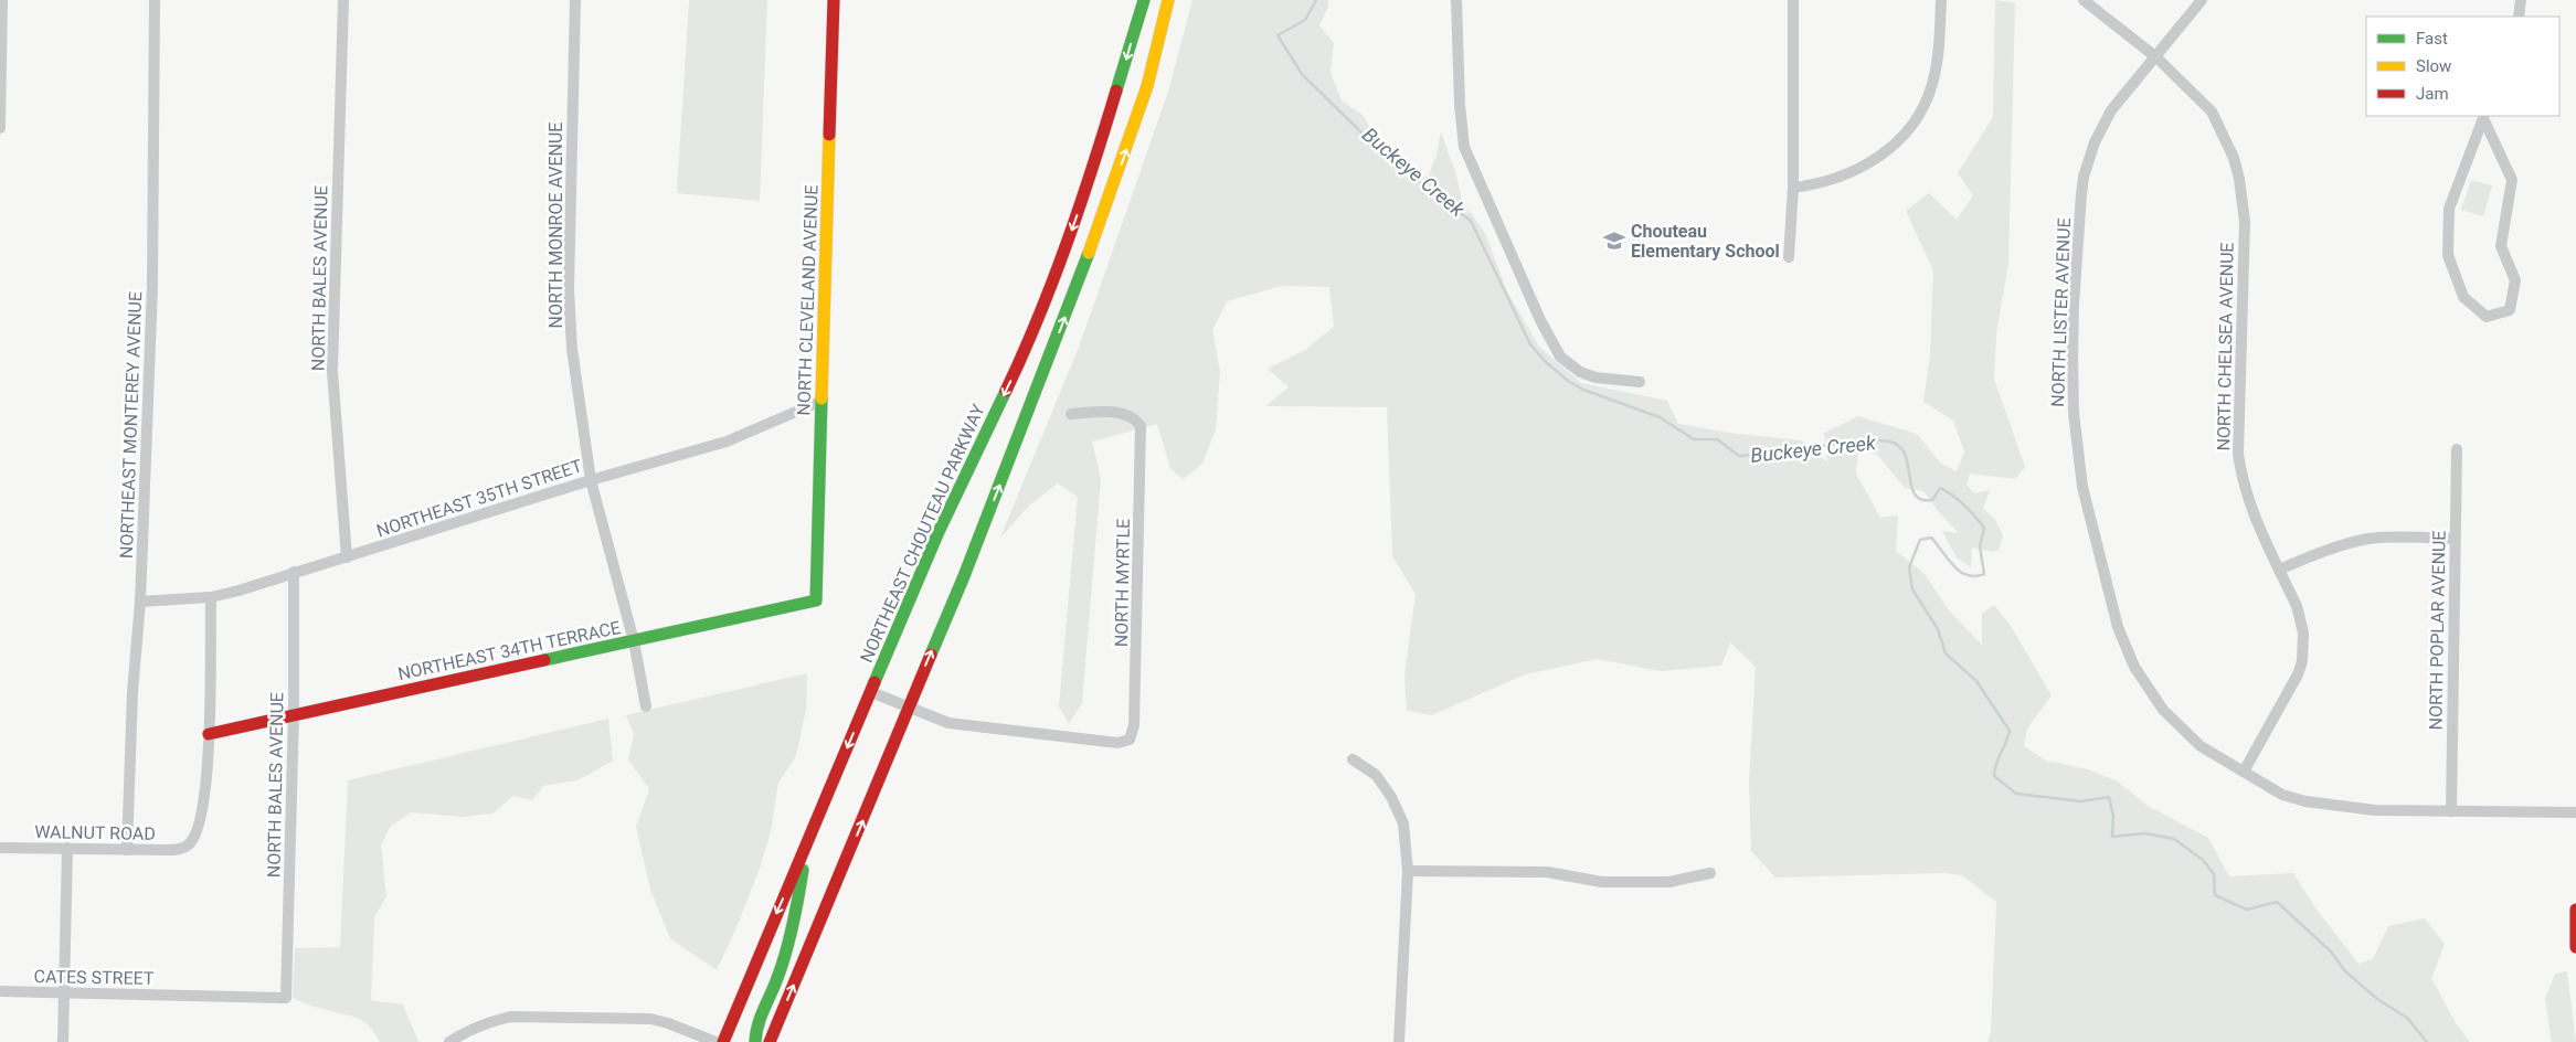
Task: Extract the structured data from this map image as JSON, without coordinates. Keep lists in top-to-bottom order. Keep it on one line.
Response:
{"streets":{"main road":["NORTH CLEVELAND AVENUE","NORTHEAST CHOUTEAU PARKWAY","NORTHEAST 34TH TERRACE"],"street":["NORTH MONROE AVENUE","NORTH BALES AVENUE","NORTH LISTER AVENUE","NORTH CHELSEA AVENUE","NORTHEAST MONTEREY AVENUE","NORTHEAST 35TH STREET","NORTH MYRTLE","NORTH POPLAR AVENUE","WALNUT ROAD","CATES STREET"]},"crossings":[["NORTH MONROE AVENUE","NORTHEAST 35TH STREET"],["NORTH MONROE AVENUE","NORTHEAST 34TH TERRACE"],["NORTH BALES AVENUE","NORTHEAST 35TH STREET"],["NORTH BALES AVENUE","NORTHEAST 34TH TERRACE"],["NORTH BALES AVENUE","CATES STREET"],["NORTH CLEVELAND AVENUE","NORTHEAST 35TH STREET"],["NORTH CLEVELAND AVENUE","NORTHEAST 34TH TERRACE"],["NORTH LISTER AVENUE","NORTH CHELSEA AVENUE"],["NORTHEAST MONTEREY AVENUE","NORTHEAST 35TH STREET"],["NORTHEAST MONTEREY AVENUE","WALNUT ROAD"],["NORTHEAST 34TH TERRACE","WALNUT ROAD"]],"water":["Buckeye Creek"],"places":{"school or university":["Chouteau Elementary School"]},"legend":["Fast","Slow","Jam"]}
